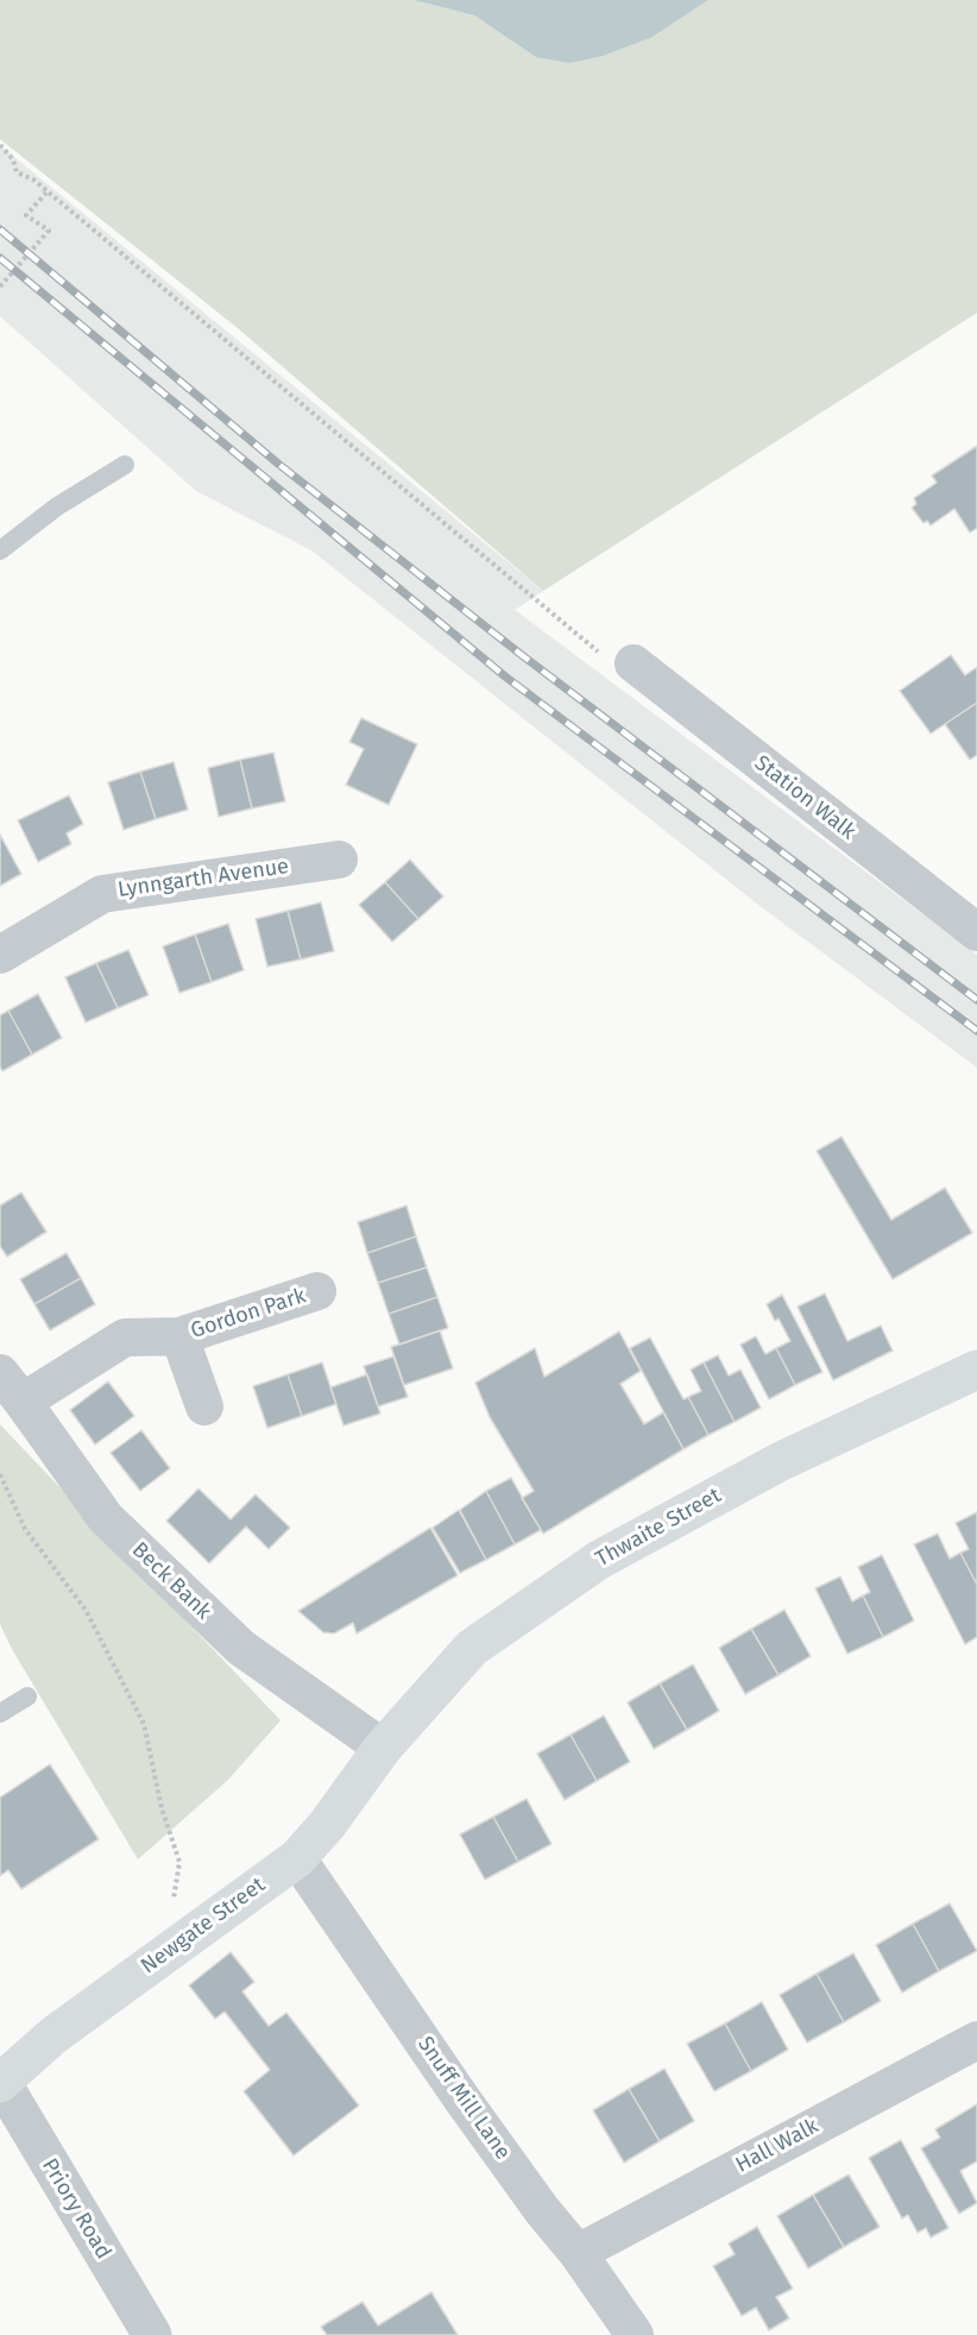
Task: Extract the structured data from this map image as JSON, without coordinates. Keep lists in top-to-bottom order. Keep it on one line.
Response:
{"streets":{"main road":["Thwaite Street","Newgate Street"],"street":["Station Walk","Lynngarth Avenue","Gordon Park","Beck Bank","Snuff Mill Lane","Hall Walk","Priory Road"]},"crossings":[["Gordon Park","Beck Bank"],["Thwaite Street","Beck Bank"],["Thwaite Street","Newgate Street"],["Beck Bank","Newgate Street"],["Newgate Street","Snuff Mill Lane"],["Newgate Street","Priory Road"],["Snuff Mill Lane","Hall Walk"]]}
